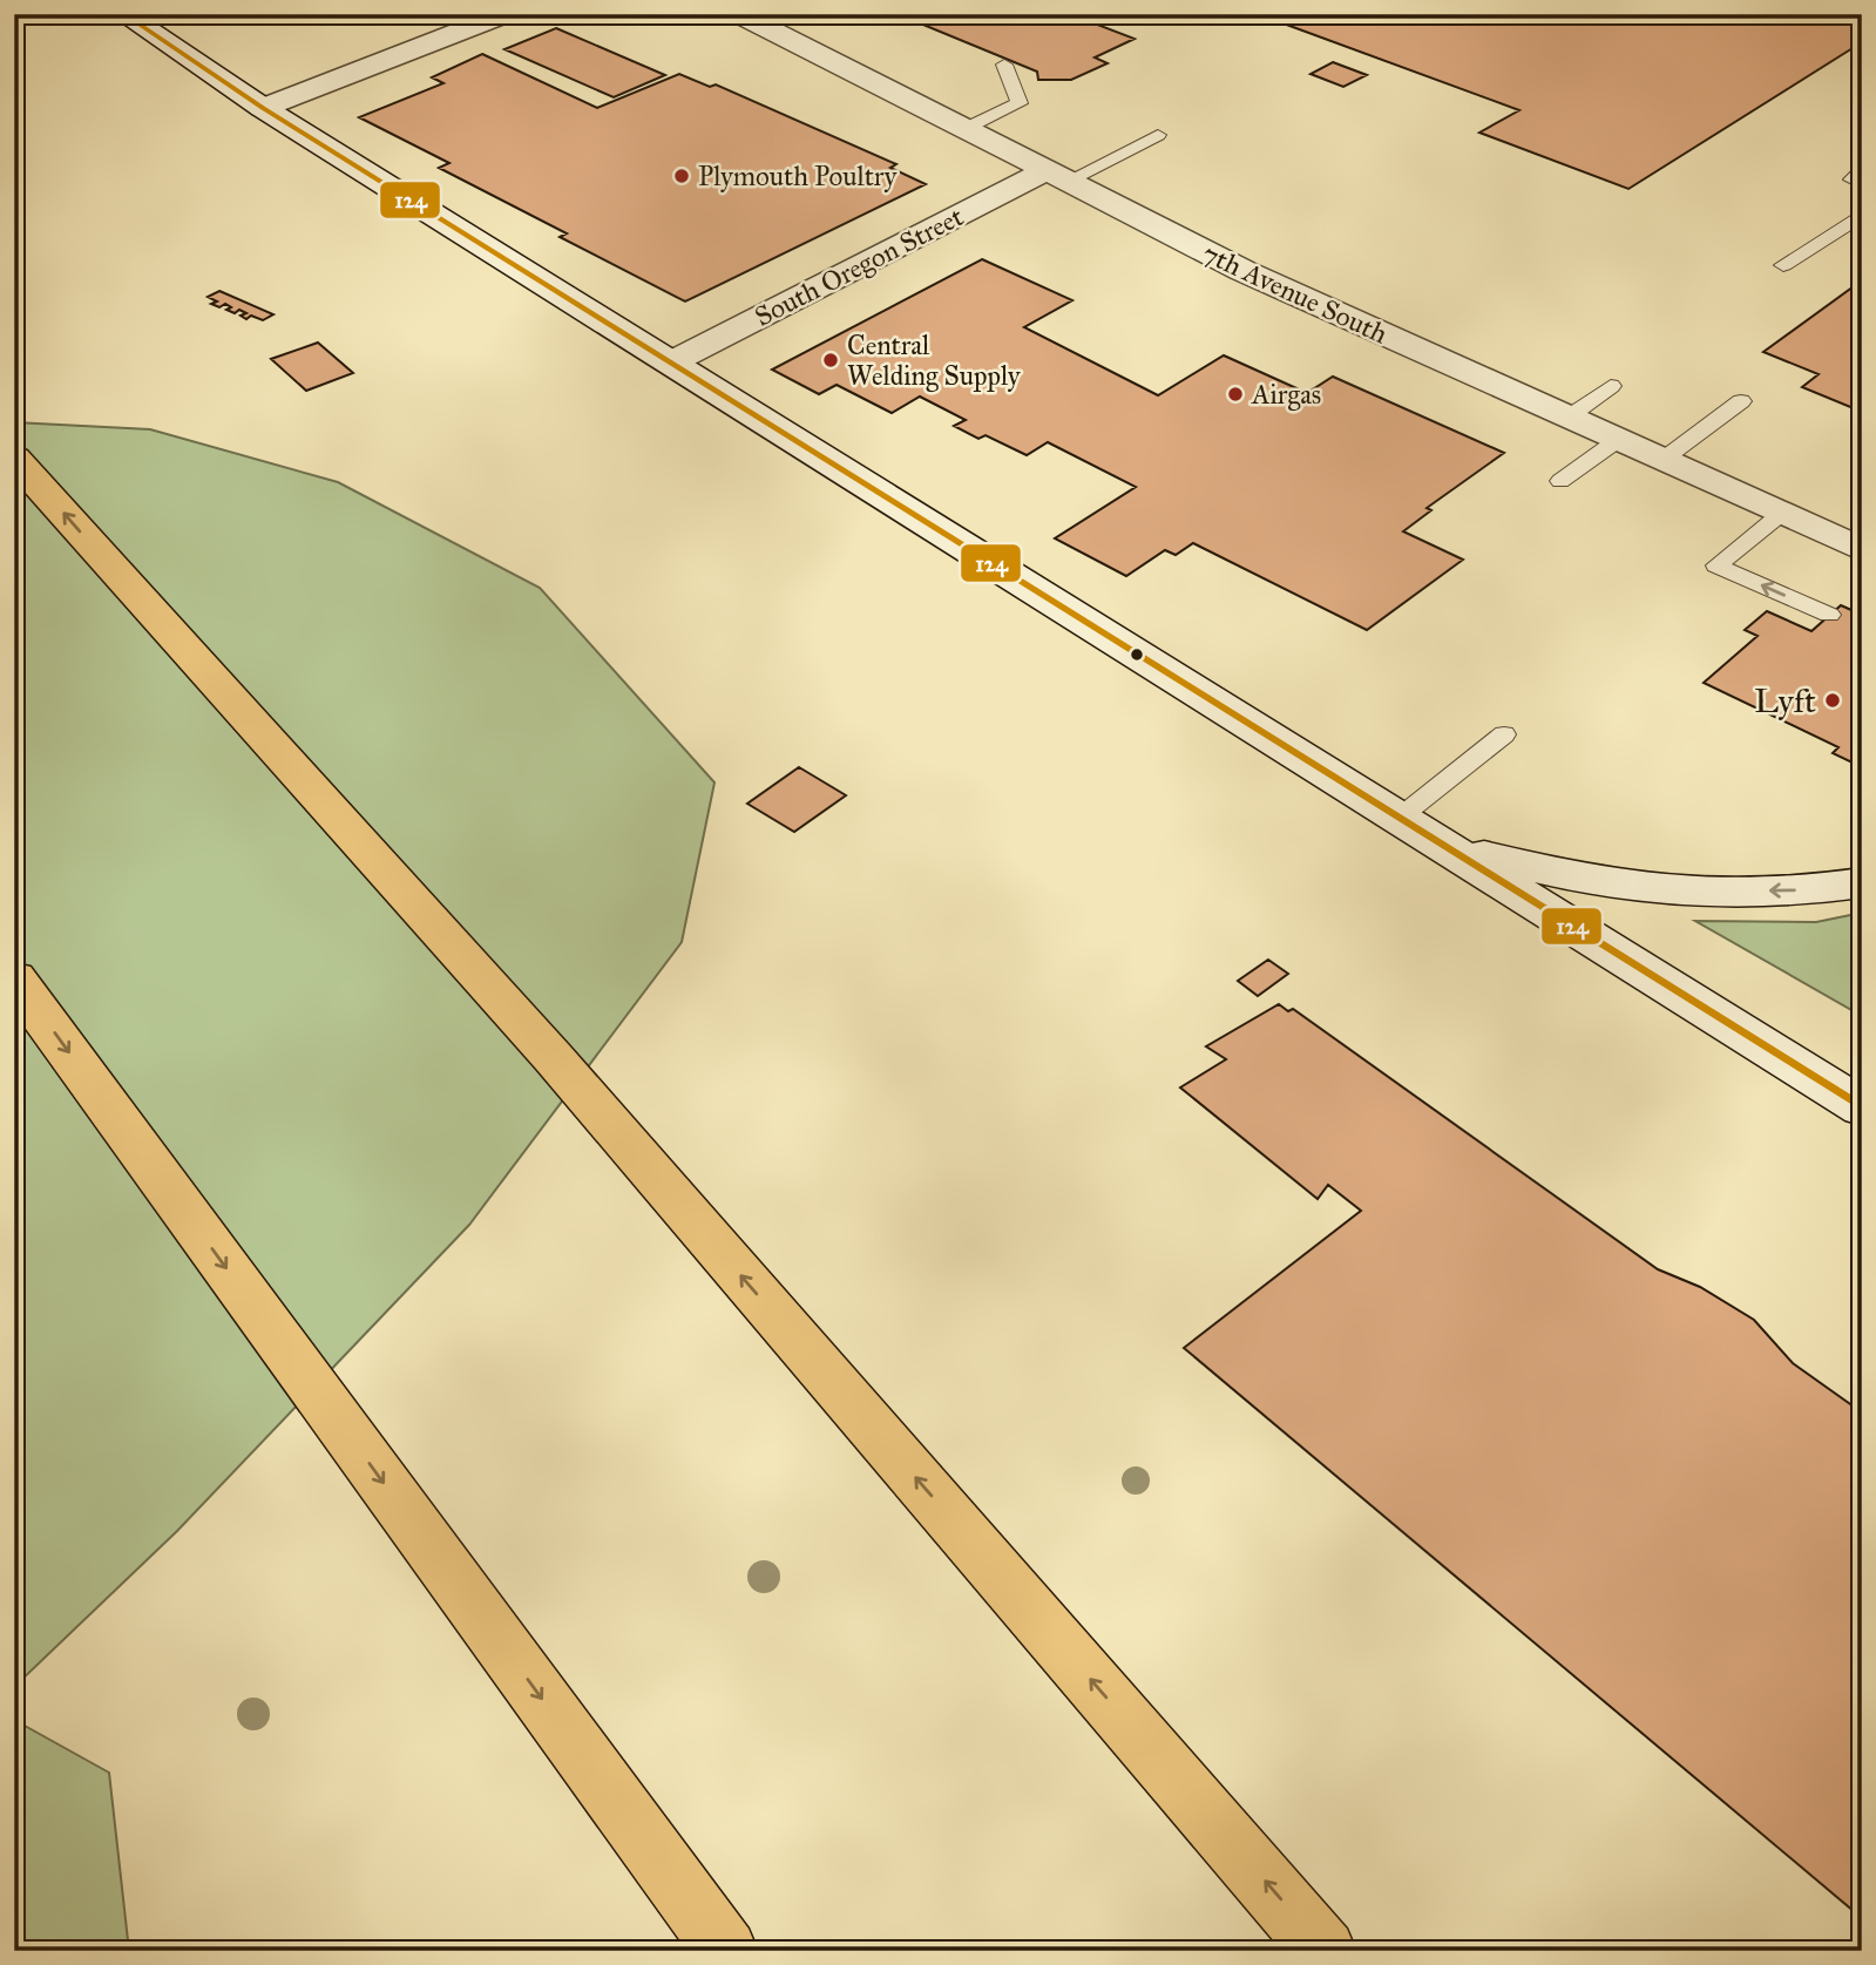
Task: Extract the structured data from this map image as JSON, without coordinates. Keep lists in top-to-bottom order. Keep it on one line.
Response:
{"streets":{"street":["South Oregon Street","7th Avenue South"]},"crossings":[["South Oregon Street","7th Avenue South"]],"places":["Plymouth Poultry","Central Welding Supply","Airgas","Lyft"],"lines":["transit line 124"]}
